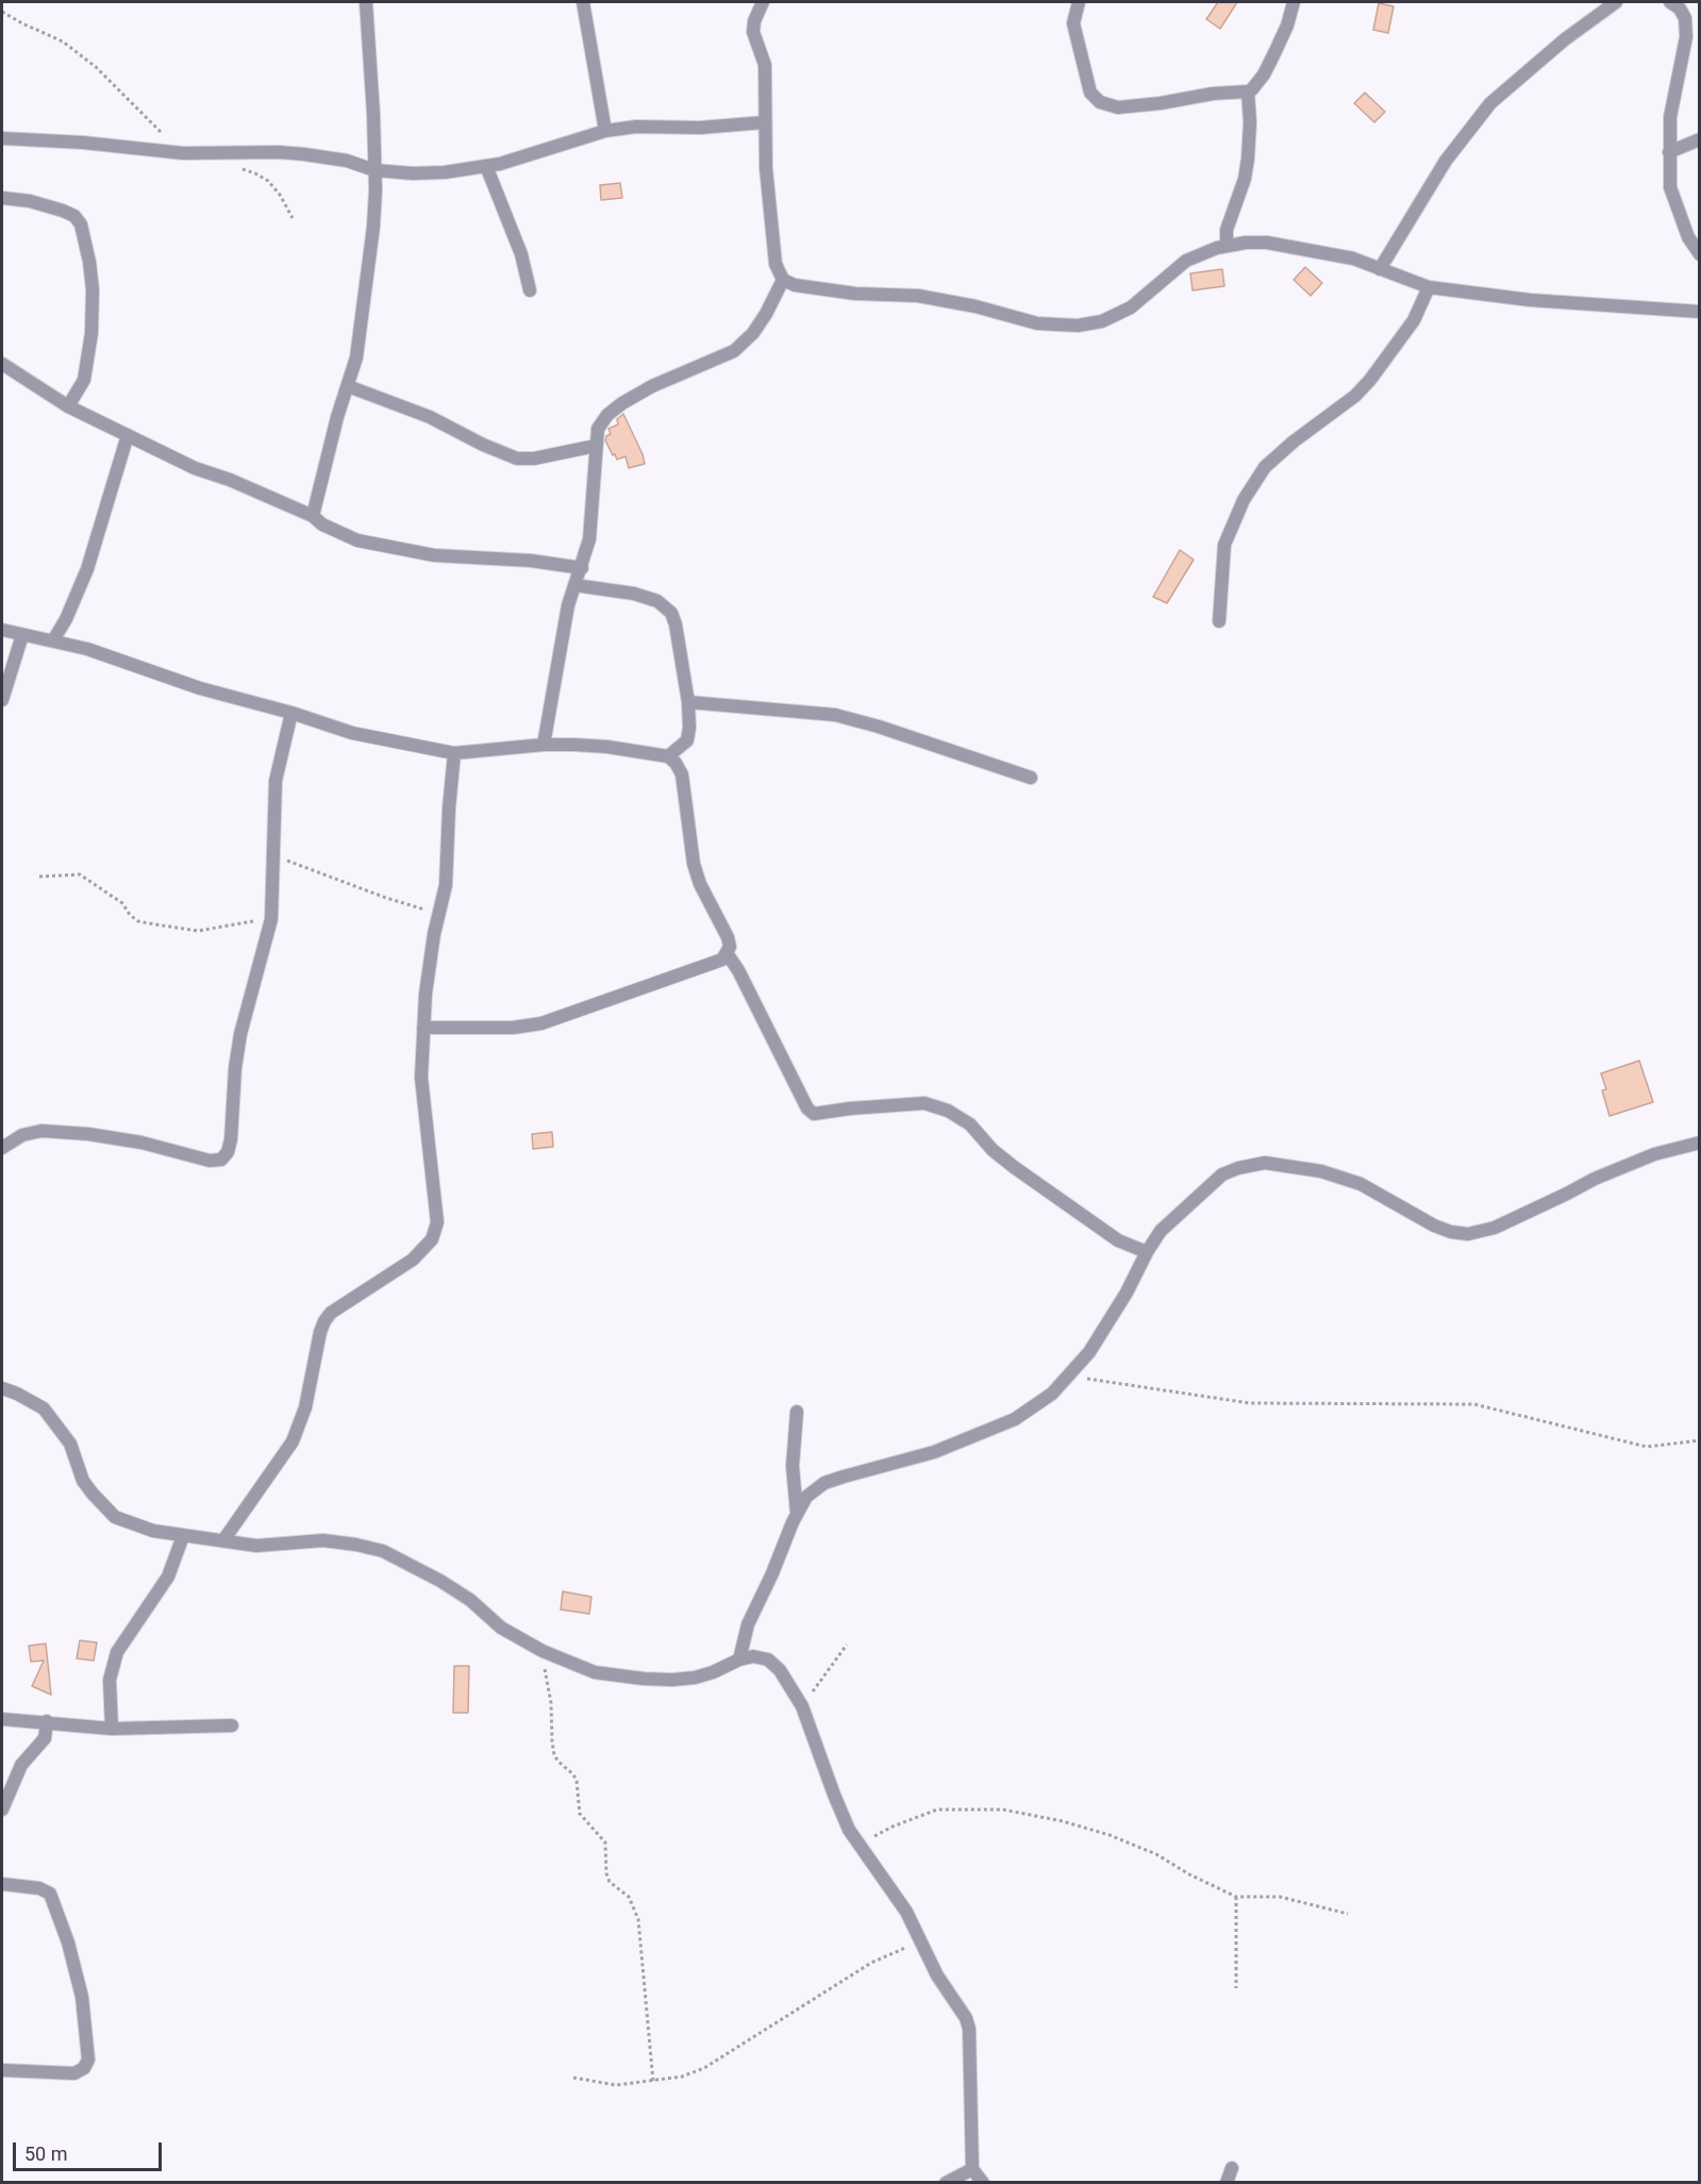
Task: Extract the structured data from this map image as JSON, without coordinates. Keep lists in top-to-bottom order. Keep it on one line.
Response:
{"scale_bar":"50 m"}
